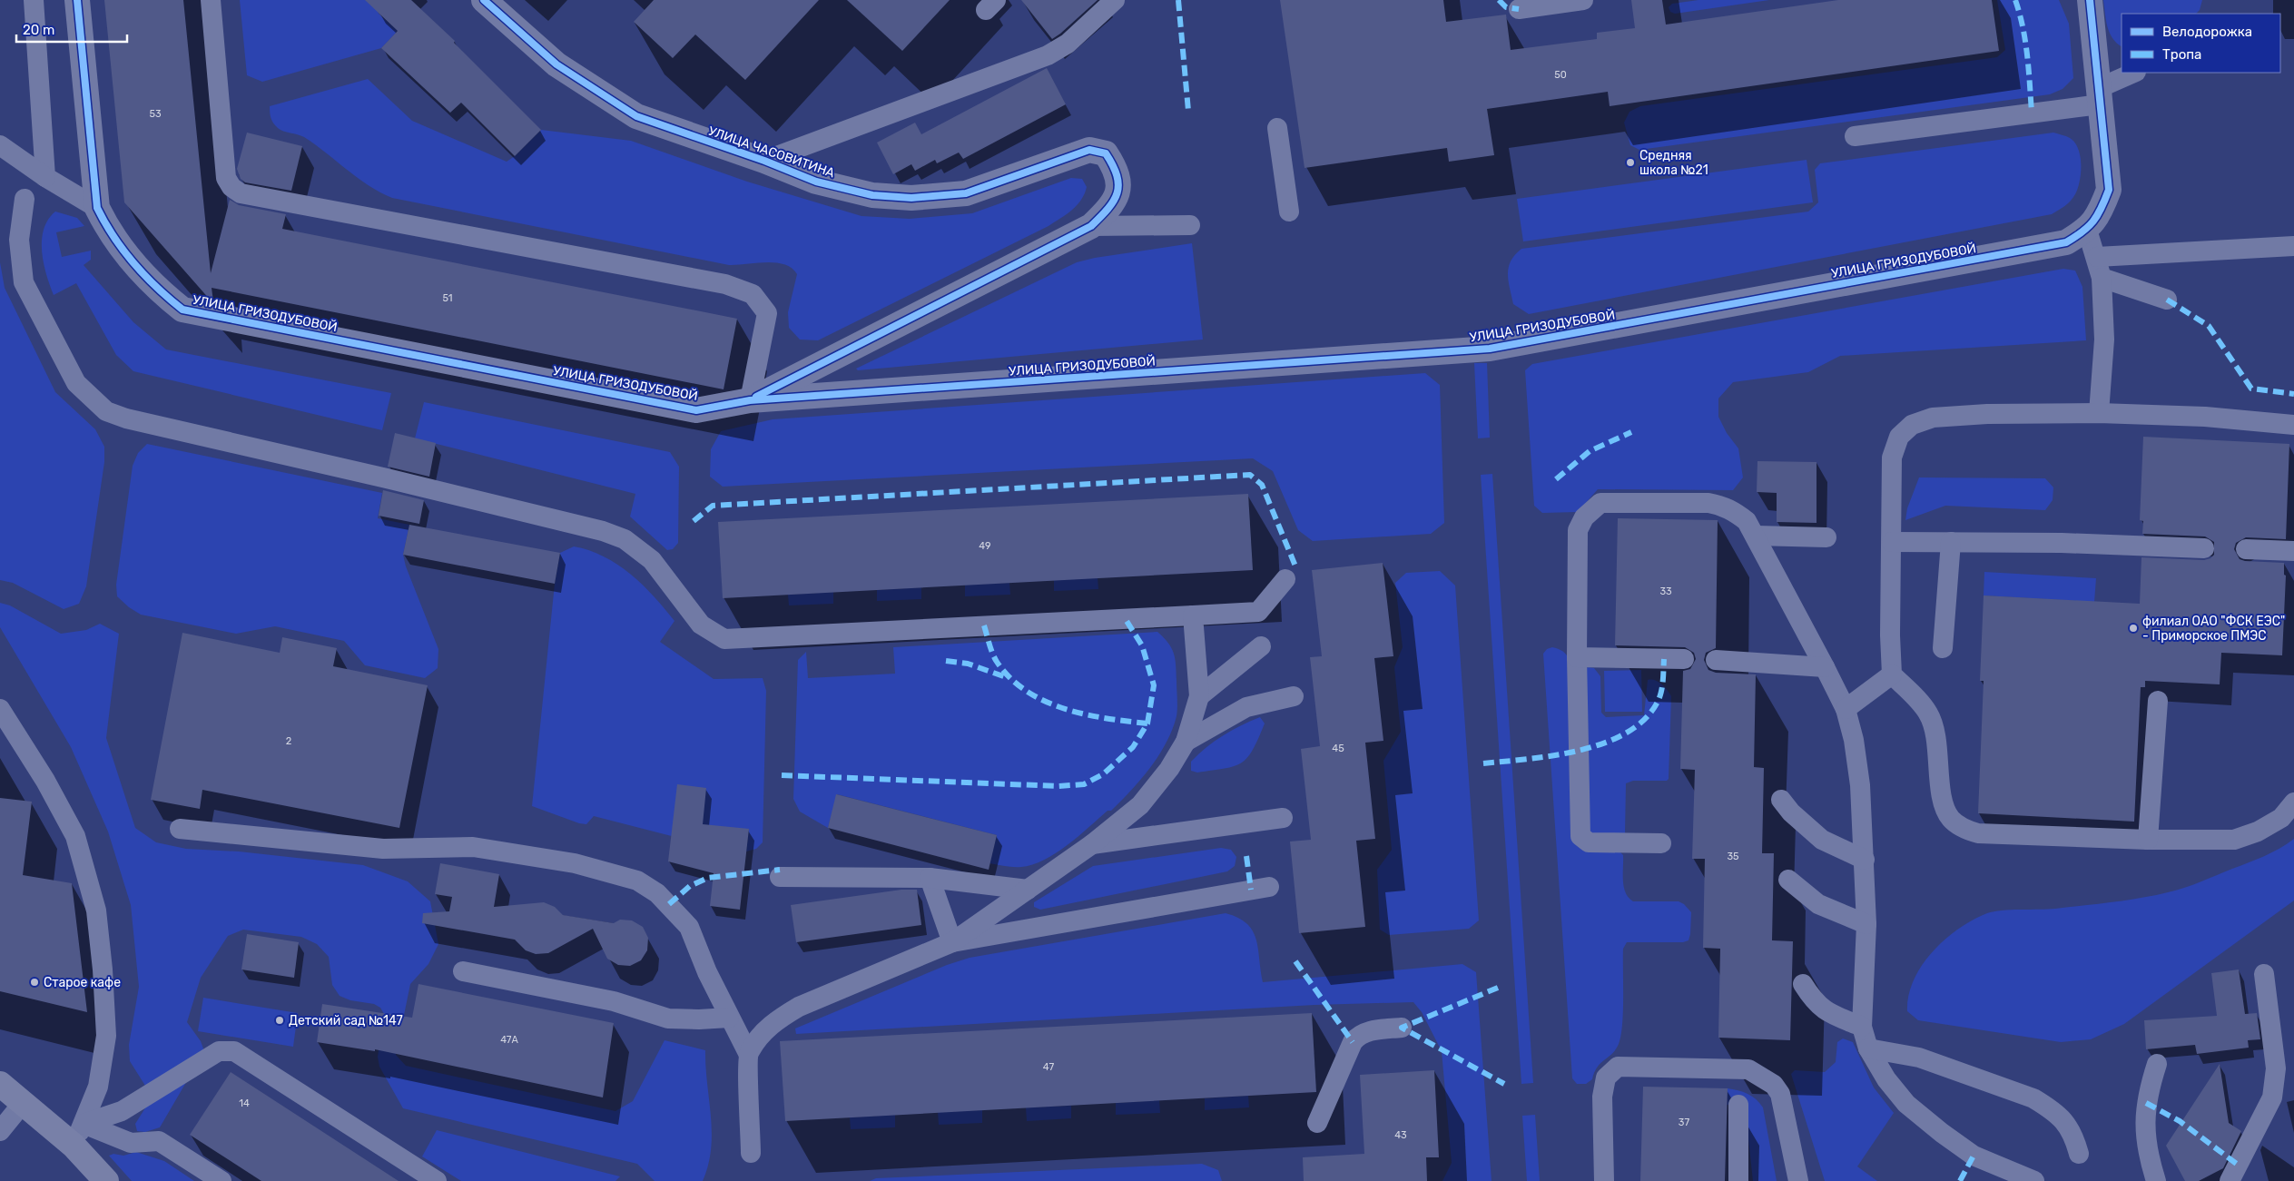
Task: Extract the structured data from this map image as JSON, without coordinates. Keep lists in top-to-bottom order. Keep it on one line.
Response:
{"streets":{"street":["УЛИЦА ЧАСОВИТИНА","УЛИЦА ГРИЗОДУБОВОЙ"]},"crossings":[["УЛИЦА ЧАСОВИТИНА","УЛИЦА ГРИЗОДУБОВОЙ"]],"places":["Средняя школа №21","филиал ОАО \"ФСК ЕЭС\" - Приморское ПМЭС","Старое кафе","Детский сад №147"],"house_numbers":["50","53","51","49","33","2","45","35","47А","47","14","37","43"],"legend":["Велодорожка","Тропа"],"scale_bar":"20 m"}
